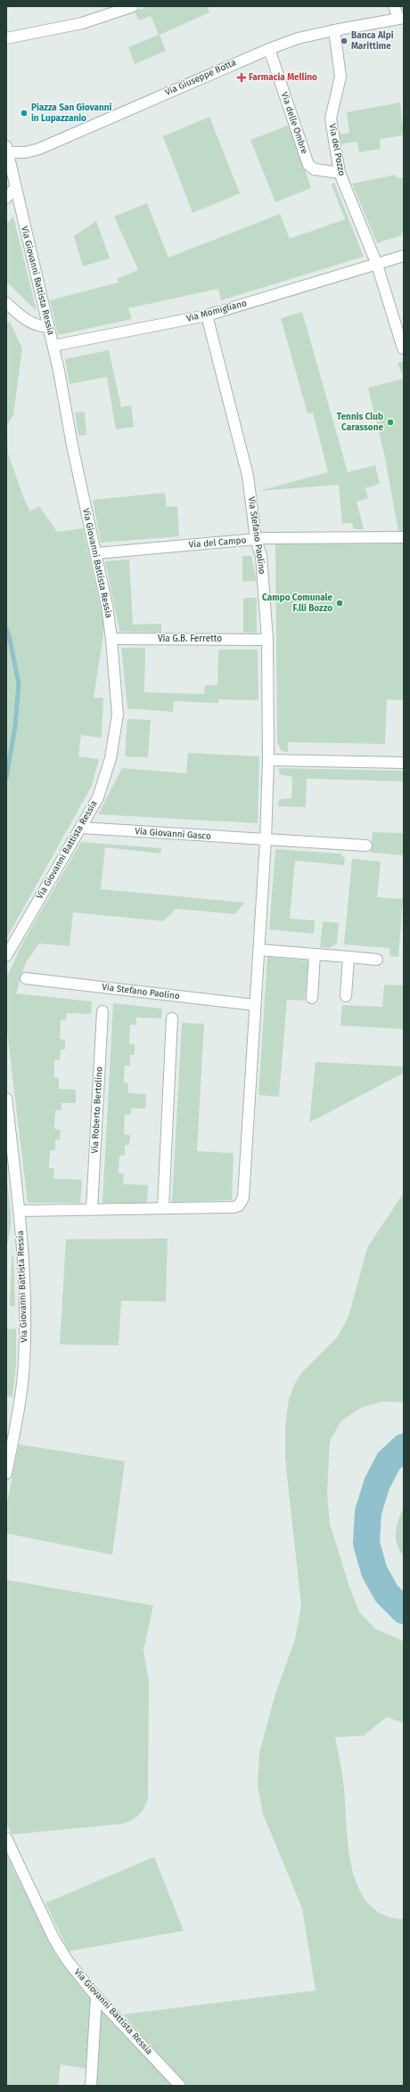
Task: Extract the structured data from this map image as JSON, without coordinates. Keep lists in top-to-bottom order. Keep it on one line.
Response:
{"streets":{"street":["Via Giuseppe Botta","Via delle Ombre","Via del Pozzo","Via Giovanni Battista Ressia","Via Momigliano","Via Stefano Paolino","Via del Campo","Via G.B. Ferretto","Via Giovanni Gasco","Via Roberto Bertolino"]},"crossings":[["Via Giuseppe Botta","Via delle Ombre"],["Via Giuseppe Botta","Via del Pozzo"],["Via Giuseppe Botta","Via Giovanni Battista Ressia"],["Via delle Ombre","Via del Pozzo"],["Via del Pozzo","Via Momigliano"],["Via Giovanni Battista Ressia","Via Momigliano"],["Via Giovanni Battista Ressia","Via del Campo"],["Via Giovanni Battista Ressia","Via G.B. Ferretto"],["Via Giovanni Battista Ressia","Via Giovanni Gasco"],["Via Momigliano","Via Stefano Paolino"],["Via Stefano Paolino","Via del Campo"],["Via Stefano Paolino","Via G.B. Ferretto"],["Via Stefano Paolino","Via Giovanni Gasco"]],"places":{"other":["Banca Alpi Marittime","Piazza San Giovanni in Lupazzanio","Tennis Club Carassone","Campo Comunale F.lli Bozzo"],"health":["Farmacia Mellino"]}}
